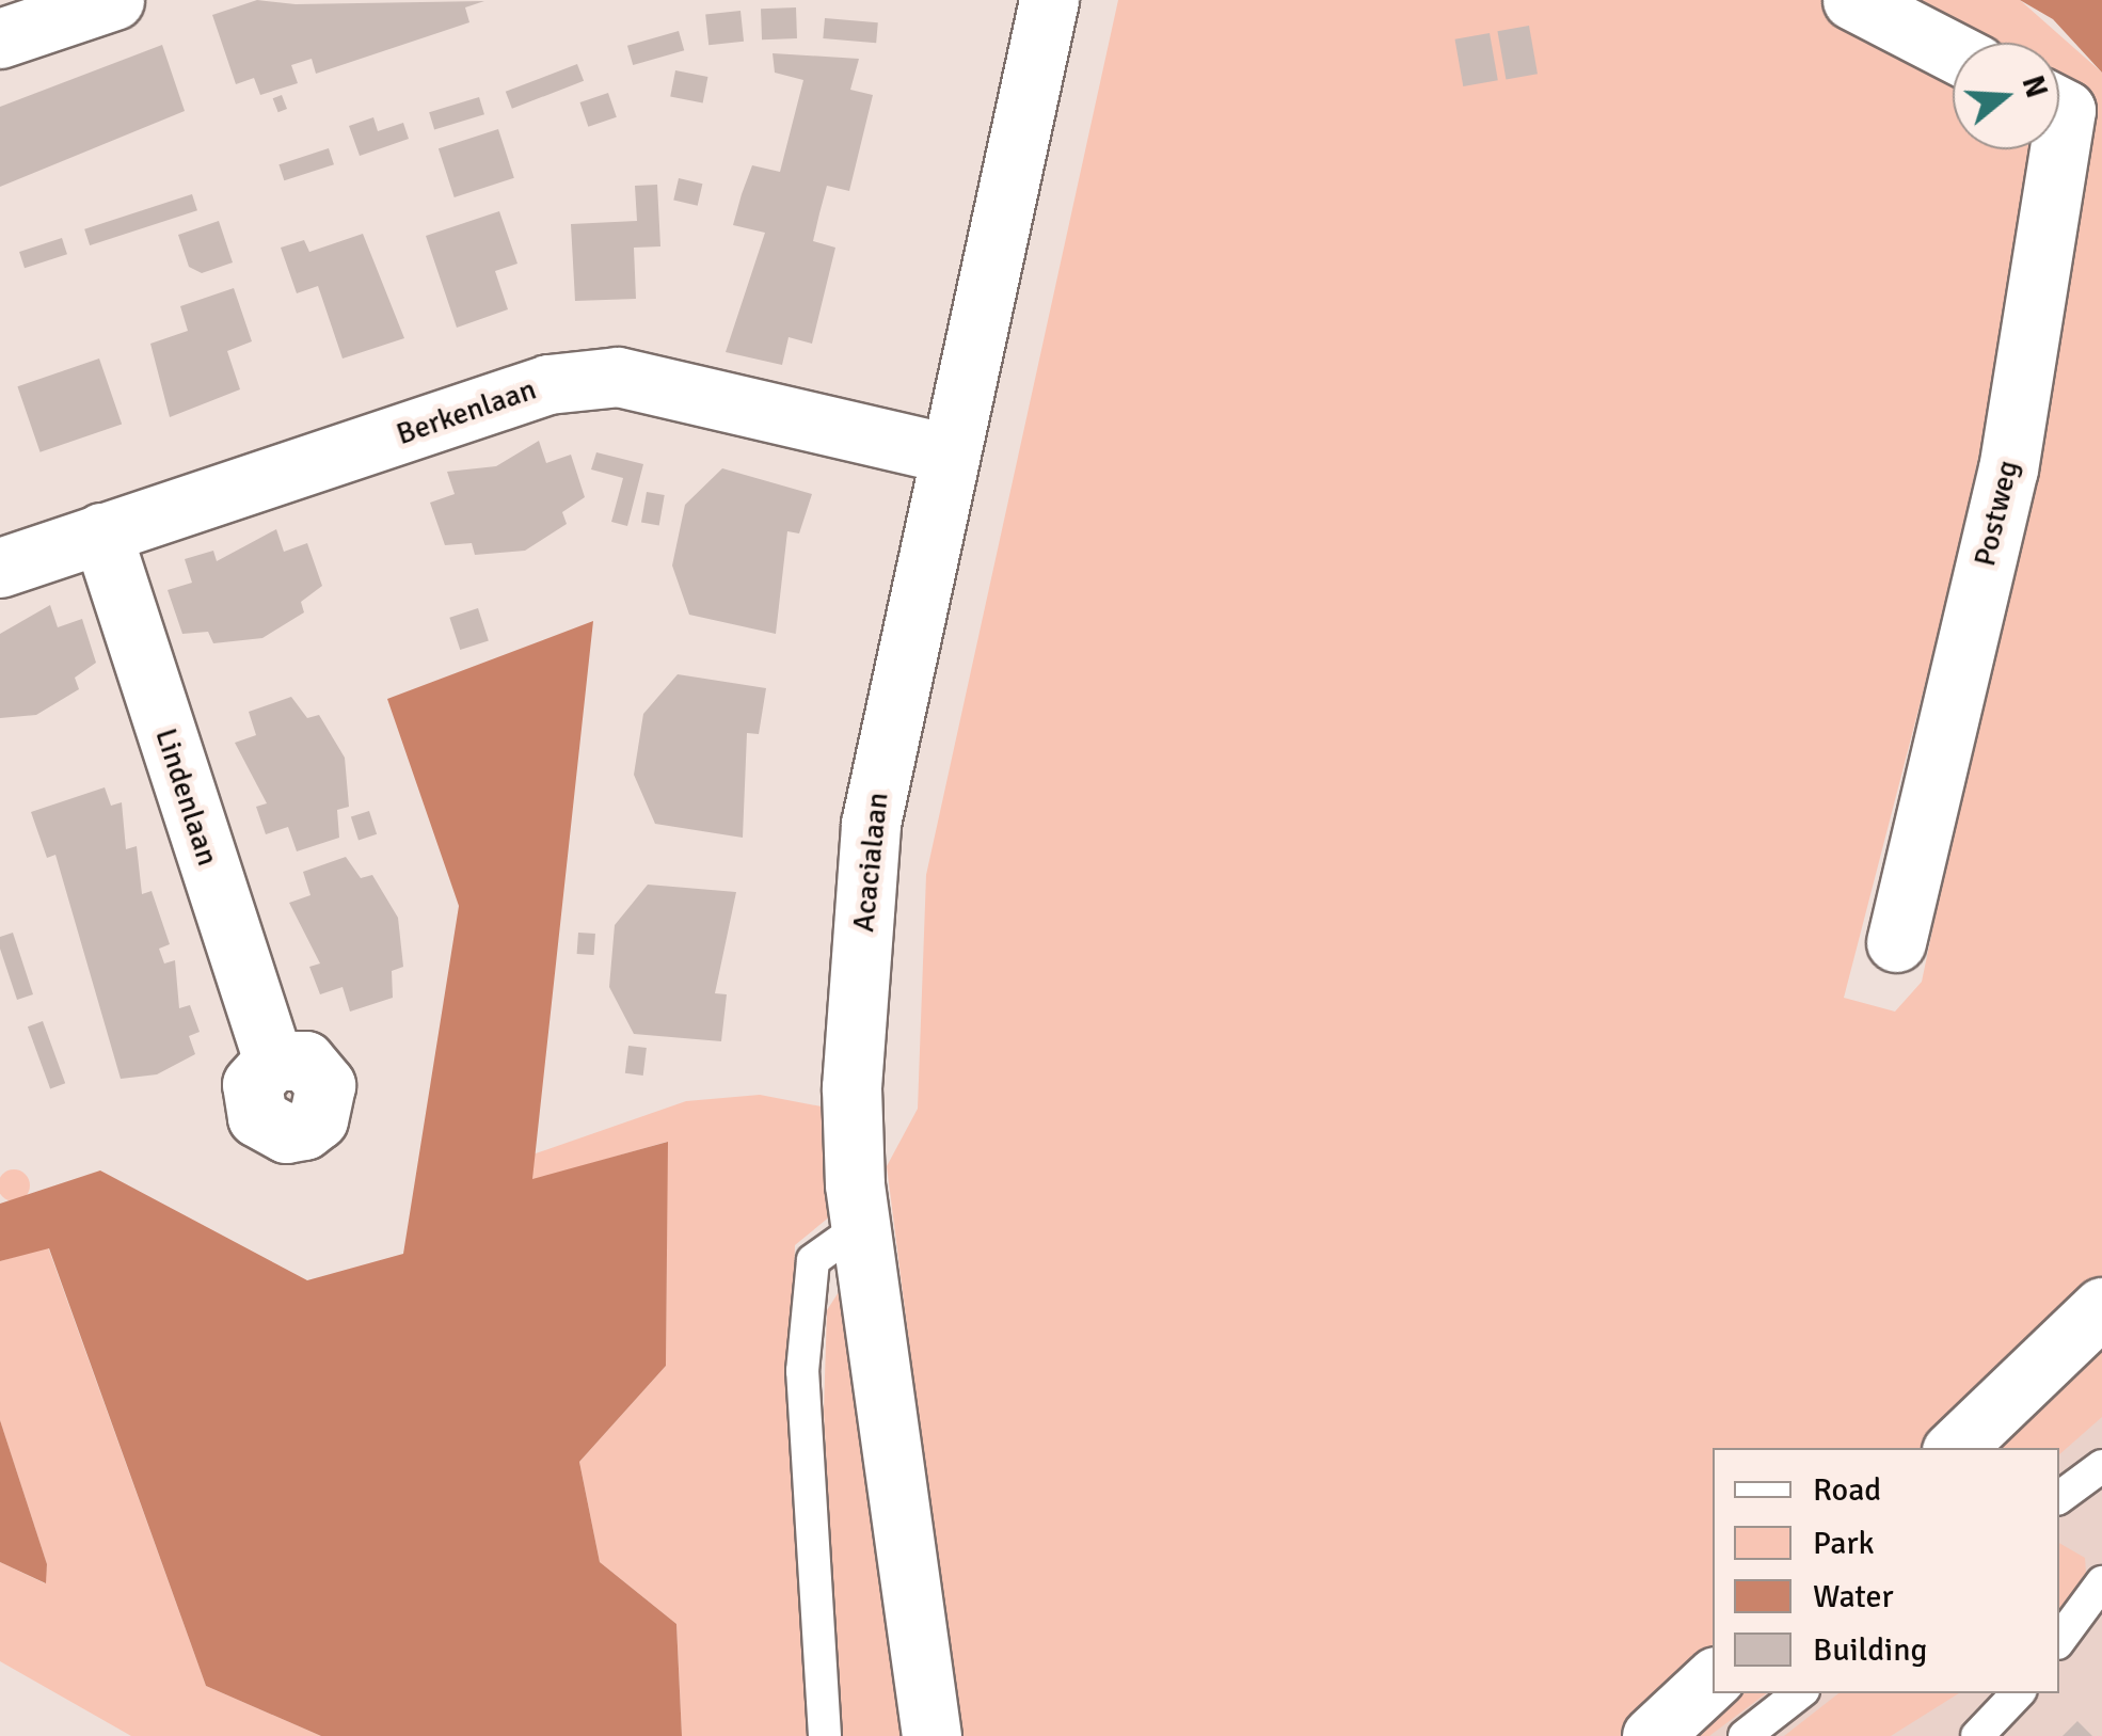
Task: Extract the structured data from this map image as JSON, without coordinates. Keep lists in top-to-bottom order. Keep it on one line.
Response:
{"streets":{"street":["Berkenlaan","Postweg","Lindenlaan","Acacialaan"]},"crossings":[["Berkenlaan","Lindenlaan"],["Berkenlaan","Acacialaan"]],"legend":["Road","Park","Water","Building"],"north":"right"}
